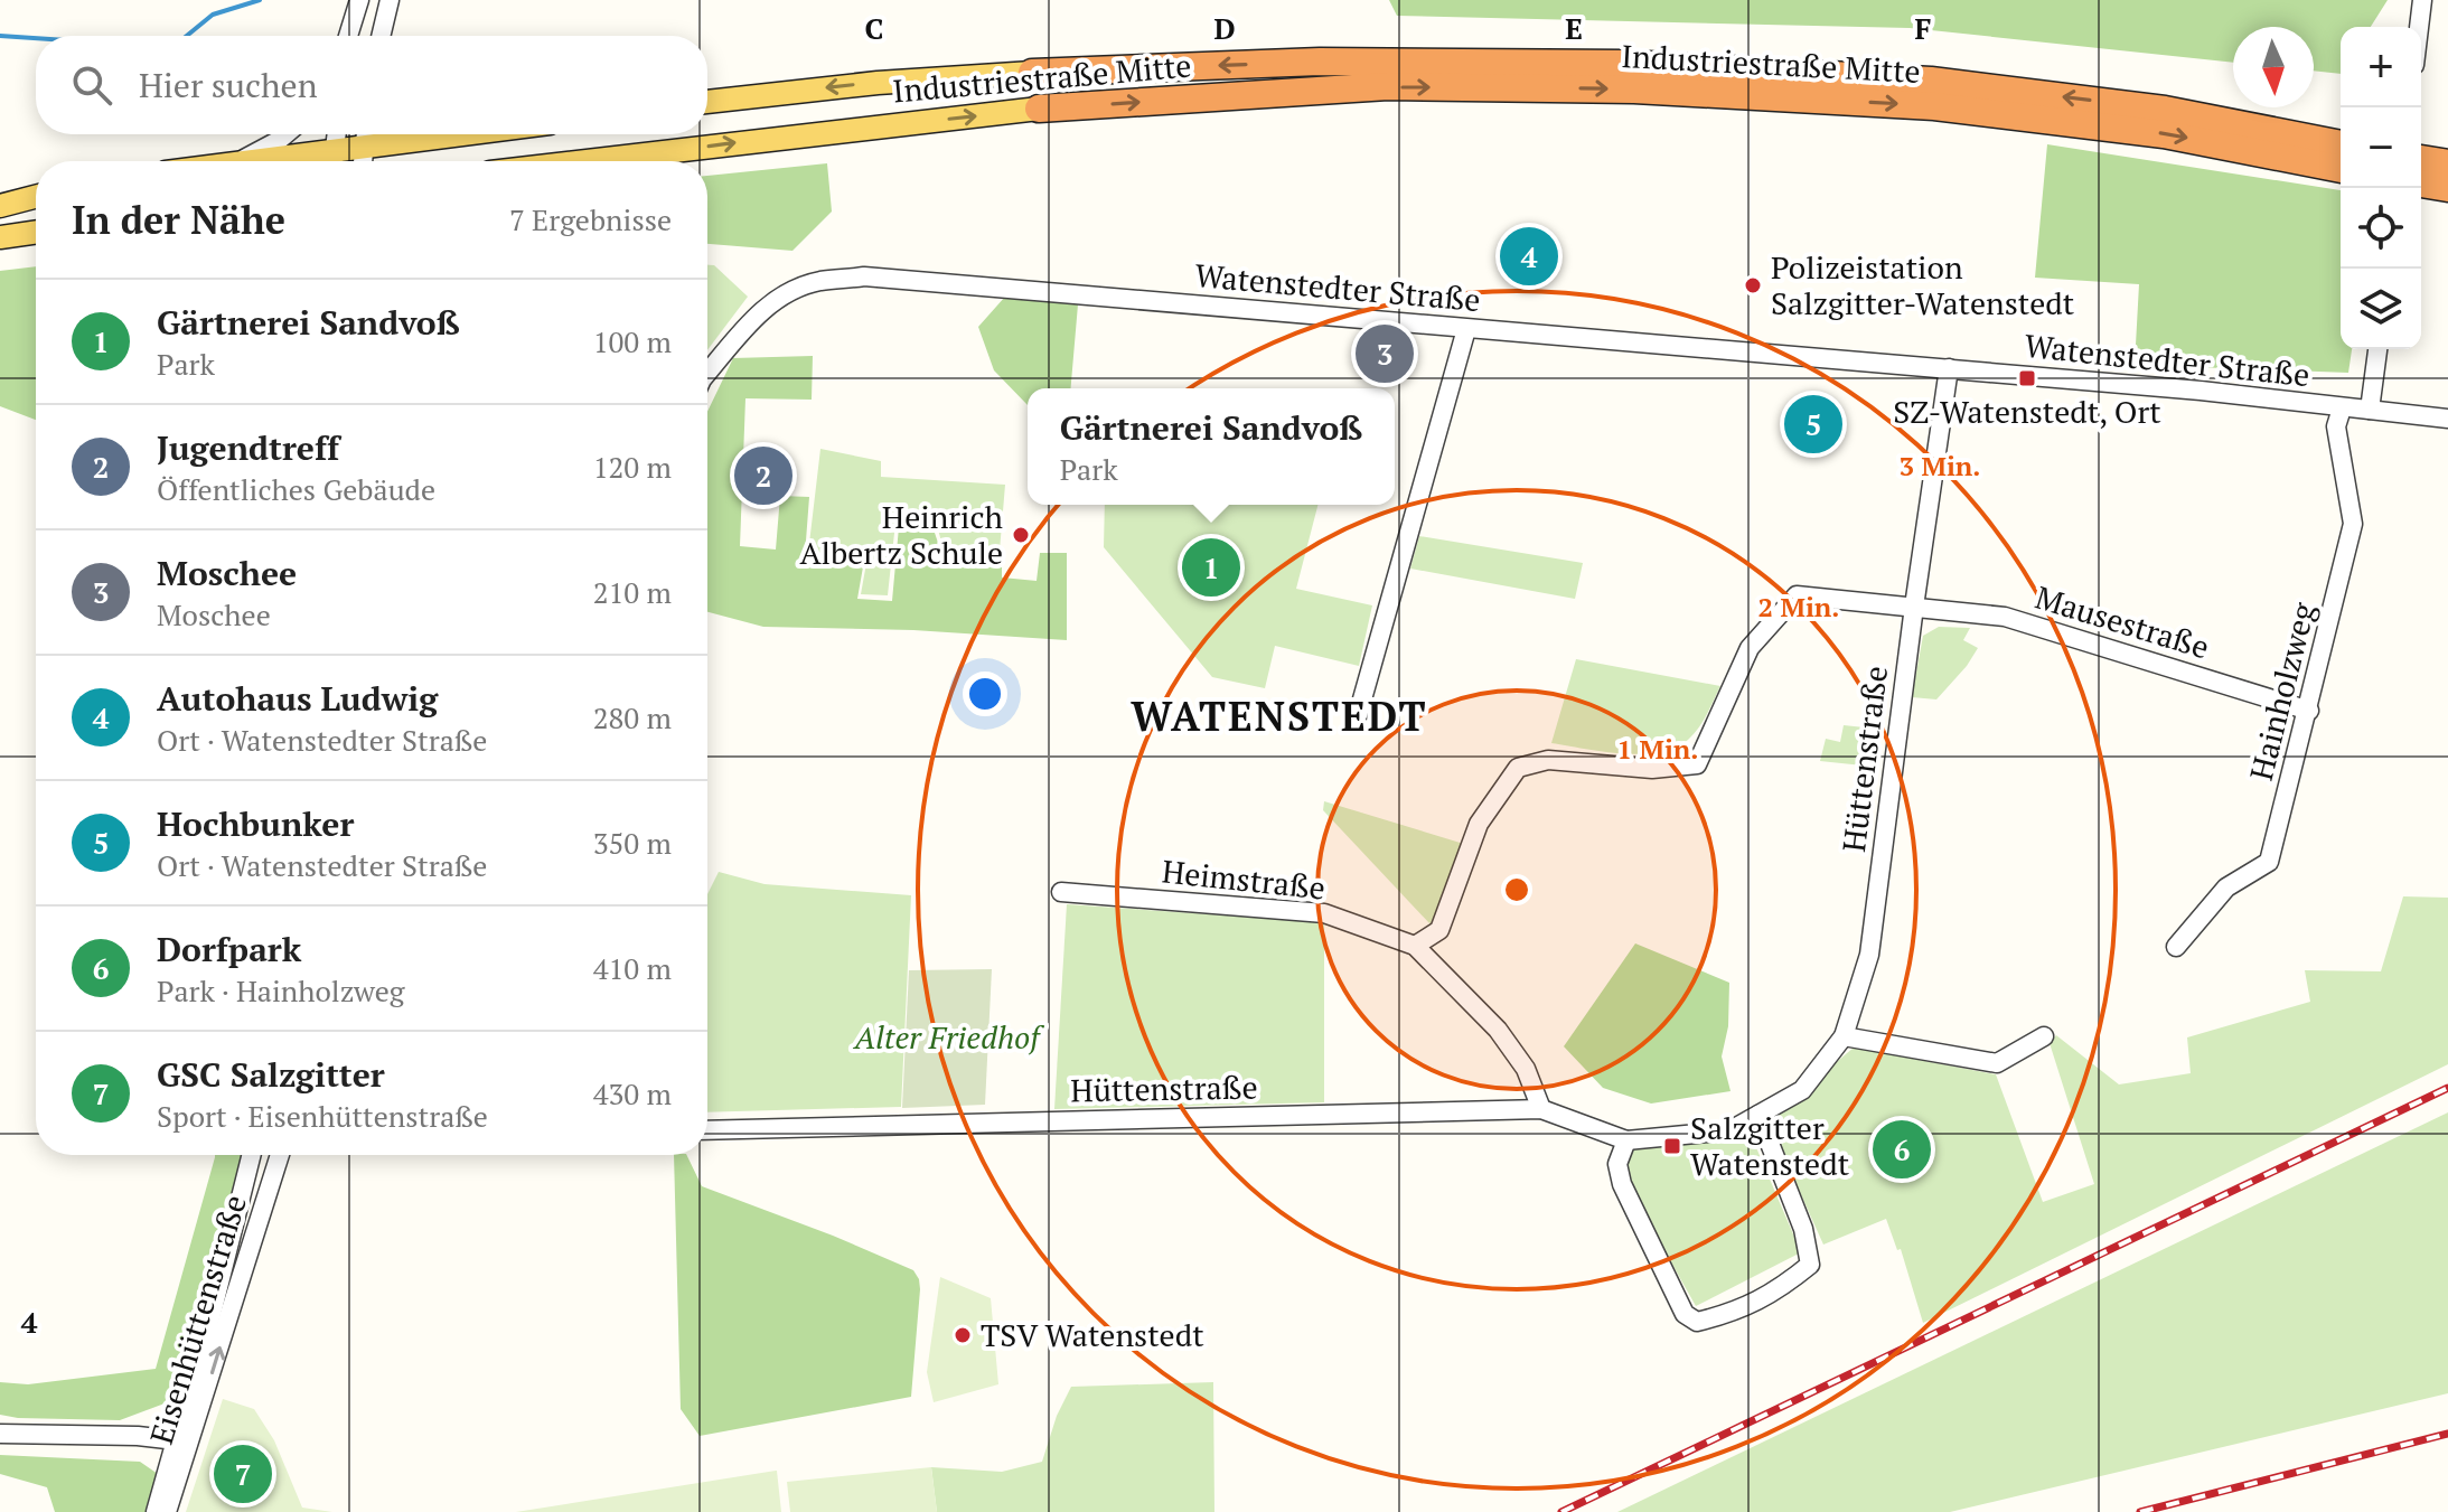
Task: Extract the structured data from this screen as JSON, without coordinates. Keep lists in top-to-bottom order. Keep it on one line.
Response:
{"streets":{"highway":["Industriestraße Mitte"],"street":["Watenstedter Straße","Mausestraße","Hainholzweg","Hüttenstraße","Heimstraße","Eisenhüttenstraße"]},"crossings":[["Watenstedter Straße","Hainholzweg"],["Watenstedter Straße","Hüttenstraße"],["Mausestraße","Hainholzweg"],["Mausestraße","Hüttenstraße"],["Mausestraße","Heimstraße"]],"districts":["WATENSTEDT"],"parks":["Alter Friedhof"],"places":{"other":["Polizeistation Salzgitter-Watenstedt","Heinrich Albertz Schule","TSV Watenstedt"],"transit":["SZ-Watenstedt, Ort","Salzgitter Watenstedt"]},"north":"bottom","page":{"map_buttons":["+","−"],"search":"Hier suchen","heading":["In der Nähe","7 Ergebnisse"],"pins":["4","3","5","2","1","6","7"],"list":[{"mark":"1","name":"Gärtnerei Sandvoß","note":"Park","value":"100 m"},{"mark":"2","name":"Jugendtreff","note":"Öffentliches Gebäude","value":"120 m"},{"mark":"3","name":"Moschee","note":"Moschee","value":"210 m"},{"mark":"4","name":"Autohaus Ludwig","note":"Ort · Watenstedter Straße","value":"280 m"},{"mark":"5","name":"Hochbunker","note":"Ort · Watenstedter Straße","value":"350 m"},{"mark":"6","name":"Dorfpark","note":"Park · Hainholzweg","value":"410 m"},{"mark":"7","name":"GSC Salzgitter","note":"Sport · Eisenhüttenstraße","value":"430 m"}],"popup":["Gärtnerei Sandvoß","Park"]},"grid":{"columns":["C","D","E","F"],"rows":["4"]},"rings":["3 Min.","2 Min.","1 Min."]}
